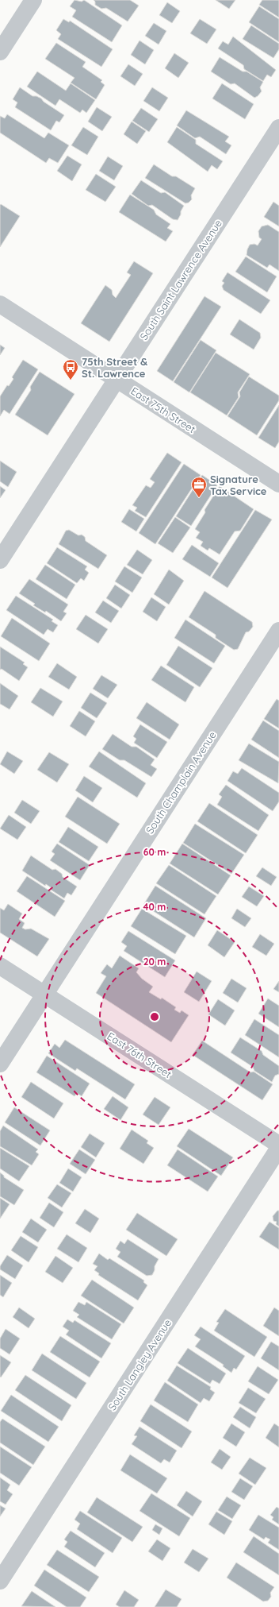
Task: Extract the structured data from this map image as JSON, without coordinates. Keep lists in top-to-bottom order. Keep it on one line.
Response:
{"streets":{"street":["South Saint Lawrence Avenue","East 75th Street","South Champlain Avenue","East 76th Street","South Langley Avenue"]},"crossings":[["South Saint Lawrence Avenue","East 75th Street"],["South Champlain Avenue","East 76th Street"]],"places":{"bus stop":["75th Street & St. Lawrence"],"office":["Signature Tax Service"]},"rings":["60 m","40 m","20 m"]}
